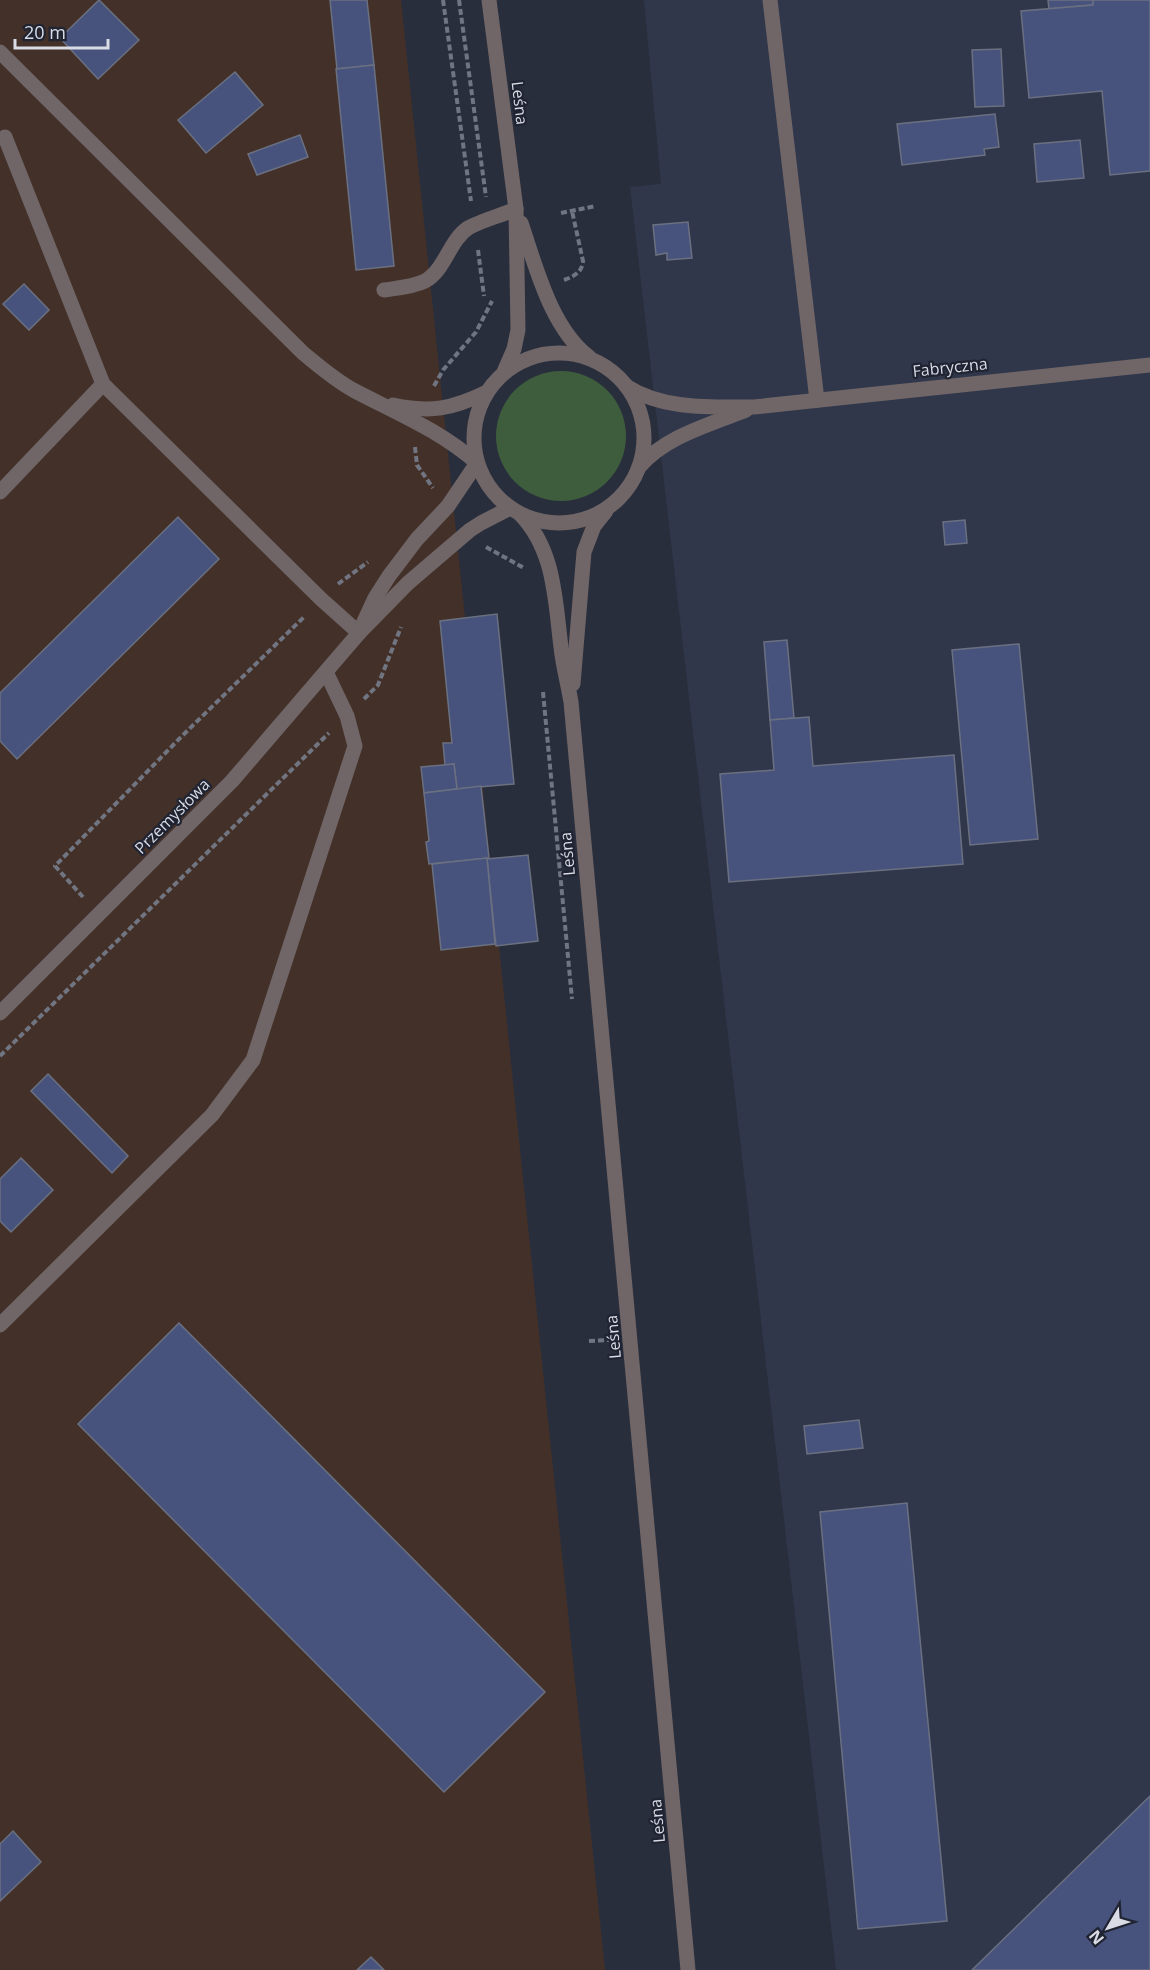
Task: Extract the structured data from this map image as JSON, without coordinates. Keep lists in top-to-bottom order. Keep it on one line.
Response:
{"streets":{"street":["Leśna","Fabryczna","Przemysłowa"]},"crossings":[["Leśna","Fabryczna"],["Leśna","Przemysłowa"],["Fabryczna","Przemysłowa"]],"scale_bar":"20 m","north":"bottom left"}
